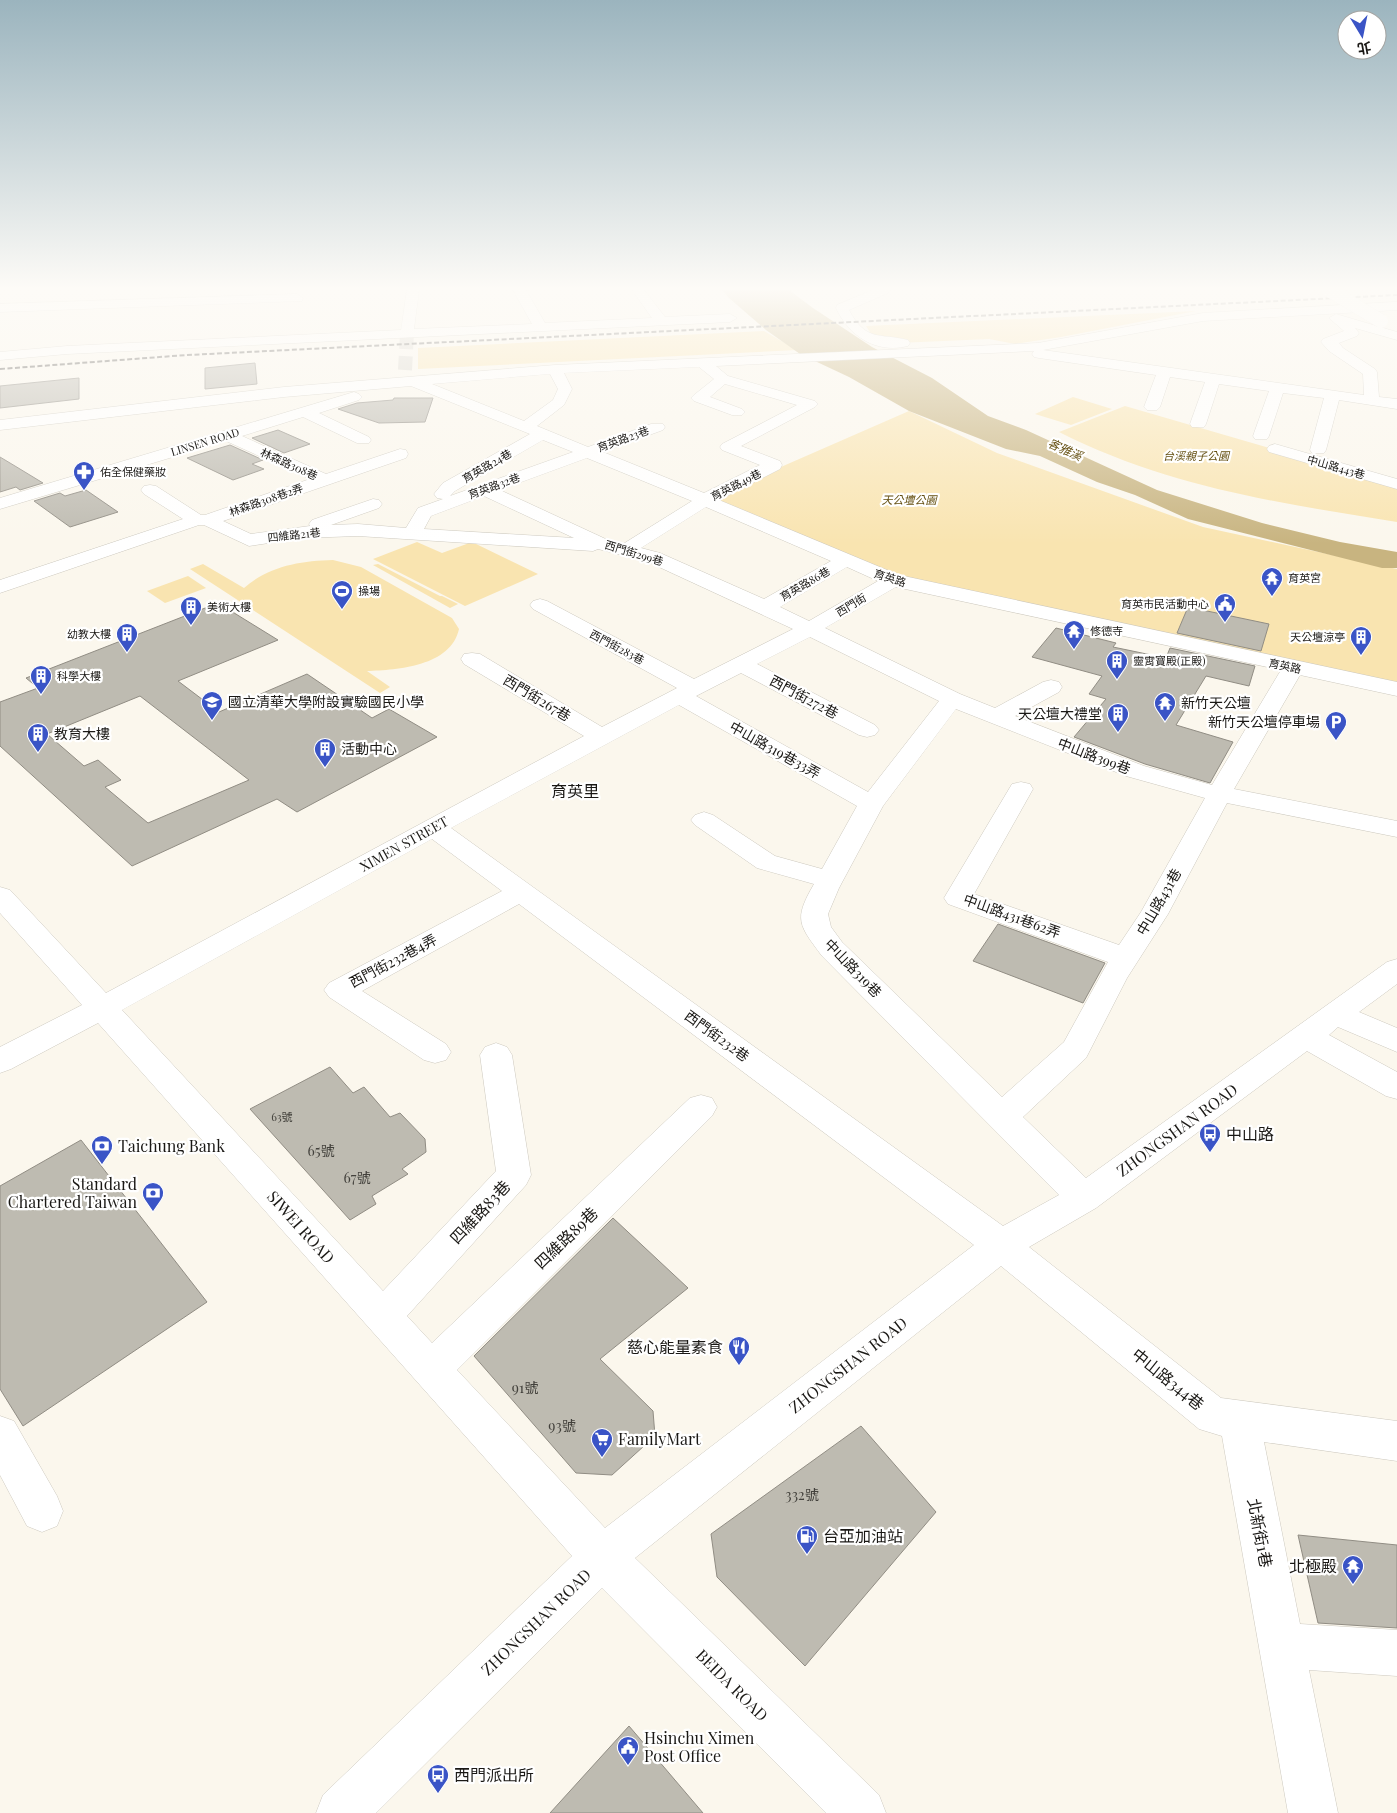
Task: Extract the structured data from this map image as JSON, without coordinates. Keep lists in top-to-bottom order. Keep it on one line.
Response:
{"streets":{"street":["育英路23巷","LINSEN ROAD","林森路308巷","育英路24巷","中山路443巷","育英路49巷","育英路32巷","林森路308巷2弄","四維路21巷","西門街299巷","育英路","育英路86巷","西門街","西門街283巷","西門街272巷","西門街267巷","中山路319巷33弄","中山路399巷","XIMEN STREET","中山路431巷","中山路431巷62弄","西門街232巷4弄","中山路319巷","西門街232巷","ZHONGSHAN ROAD","四維路83巷","SIWEI ROAD","四維路89巷","中山路344巷","北新街1巷","BEIDA ROAD"]},"crossings":[["育英路23巷","育英路32巷"],["育英路23巷","育英路"],["LINSEN ROAD","林森路308巷"],["LINSEN ROAD","育英路"],["林森路308巷","林森路308巷2弄"],["育英路24巷","育英路32巷"],["育英路24巷","育英路"],["育英路49巷","育英路"],["育英路32巷","四維路21巷"],["育英路32巷","西門街299巷"],["育英路32巷","育英路"],["林森路308巷2弄","四維路21巷"],["四維路21巷","西門街299巷"],["西門街299巷","育英路86巷"],["西門街299巷","西門街"],["西門街299巷","中山路399巷"],["西門街299巷","XIMEN STREET"],["育英路","育英路86巷"],["育英路","西門街"],["育英路","中山路431巷"],["西門街","中山路399巷"],["西門街","XIMEN STREET"],["西門街283巷","中山路319巷33弄"],["西門街283巷","XIMEN STREET"],["西門街272巷","XIMEN STREET"],["西門街267巷","XIMEN STREET"],["中山路319巷33弄","XIMEN STREET"],["中山路319巷33弄","中山路319巷"],["中山路399巷","XIMEN STREET"],["中山路399巷","中山路431巷"],["中山路399巷","中山路319巷"],["XIMEN STREET","西門街232巷"],["XIMEN STREET","SIWEI ROAD"],["中山路431巷","中山路431巷62弄"],["中山路431巷","中山路319巷"],["西門街232巷4弄","西門街232巷"],["中山路319巷","ZHONGSHAN ROAD"],["西門街232巷","ZHONGSHAN ROAD"],["西門街232巷","中山路344巷"],["ZHONGSHAN ROAD","SIWEI ROAD"],["ZHONGSHAN ROAD","中山路344巷"],["ZHONGSHAN ROAD","BEIDA ROAD"],["四維路83巷","SIWEI ROAD"],["SIWEI ROAD","四維路89巷"],["SIWEI ROAD","BEIDA ROAD"],["中山路344巷","北新街1巷"]],"districts":["育英里"],"water":["客雅溪"],"parks":["台溪親子公園","天公壇公園"],"places":{"pharmacy":["佑全保健藥妝"],"temple":["育英宮","修德寺","新竹天公壇","北極殿"],"sports":["操場"],"public building":["育英市民活動中心","Hsinchu Ximen Post Office"],"building":["美術大樓","幼教大樓","天公壇涼亭","靈霄寶殿(正殿)","科學大樓","天公壇大禮堂","教育大樓","活動中心"],"school or university":["國立清華大學附設實驗國民小學"],"parking":["新竹天公壇停車場"],"bus stop":["中山路","西門派出所"],"bank":["Taichung Bank","Standard Chartered Taiwan"],"restaurant":["慈心能量素食"],"supermarket":["FamilyMart"],"fuel station":["台亞加油站"]},"house_numbers":["63號","65號","67號","91號","93號","332號"],"north":"bottom"}
